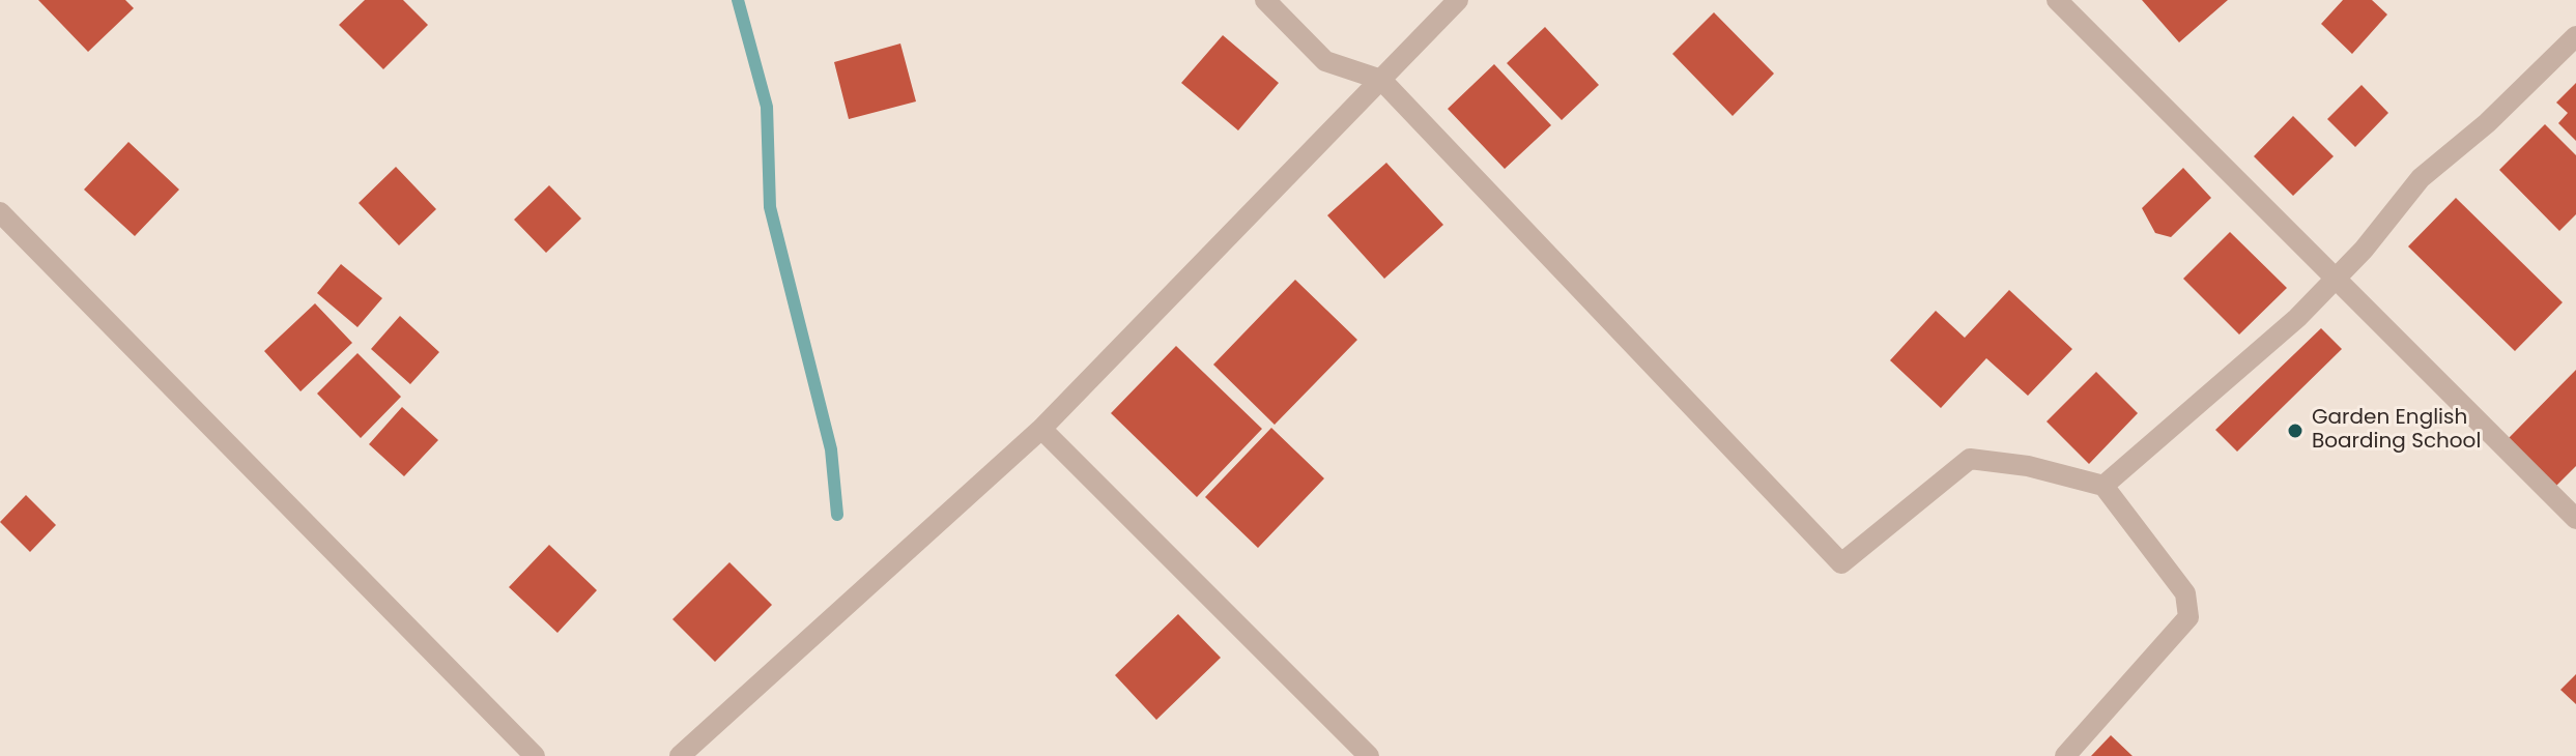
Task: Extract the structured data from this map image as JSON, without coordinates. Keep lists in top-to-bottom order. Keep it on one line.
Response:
{"places":["Garden English Boarding School"]}
